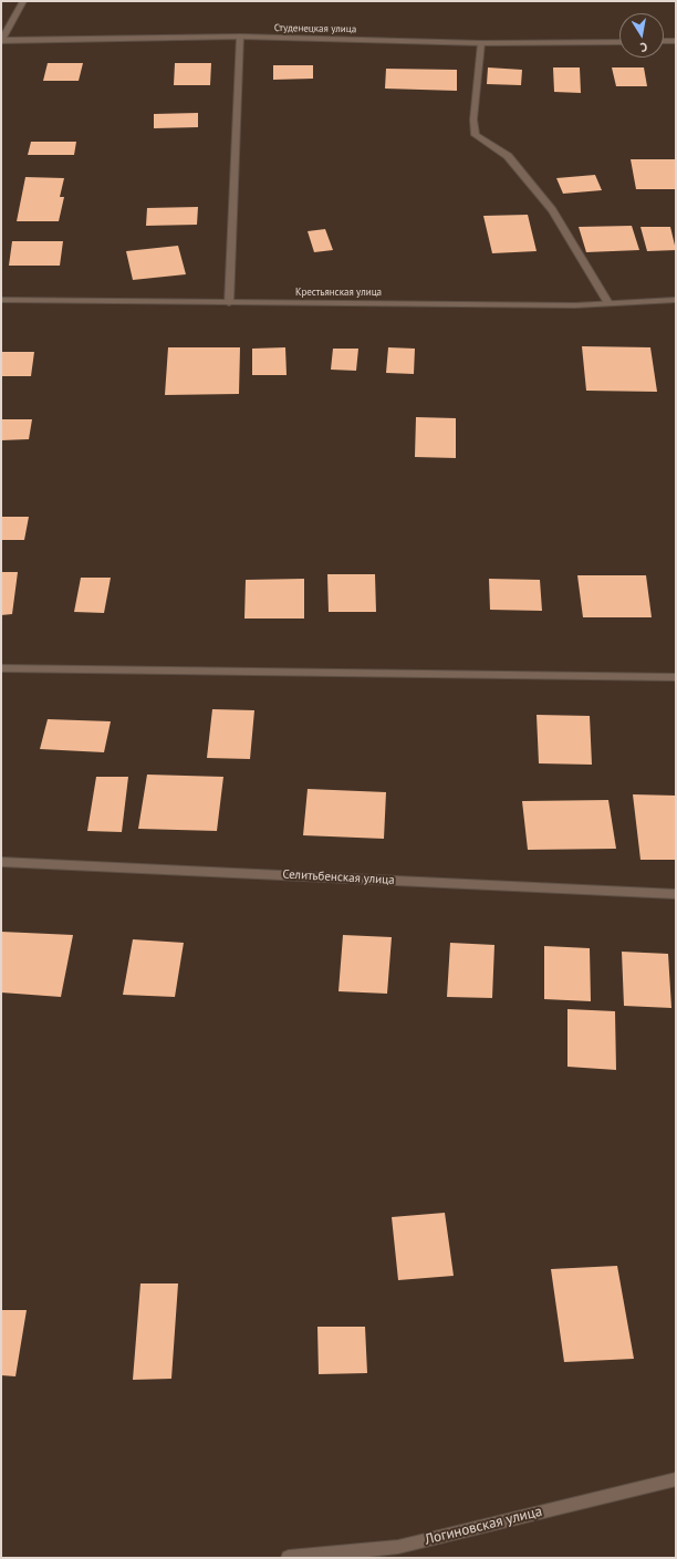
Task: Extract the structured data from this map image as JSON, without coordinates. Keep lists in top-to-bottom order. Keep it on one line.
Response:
{"streets":{"street":["Студенецкая улица","Крестьянская улица","Селитьбенская улица","Логиновская улица"]},"north":"bottom"}
